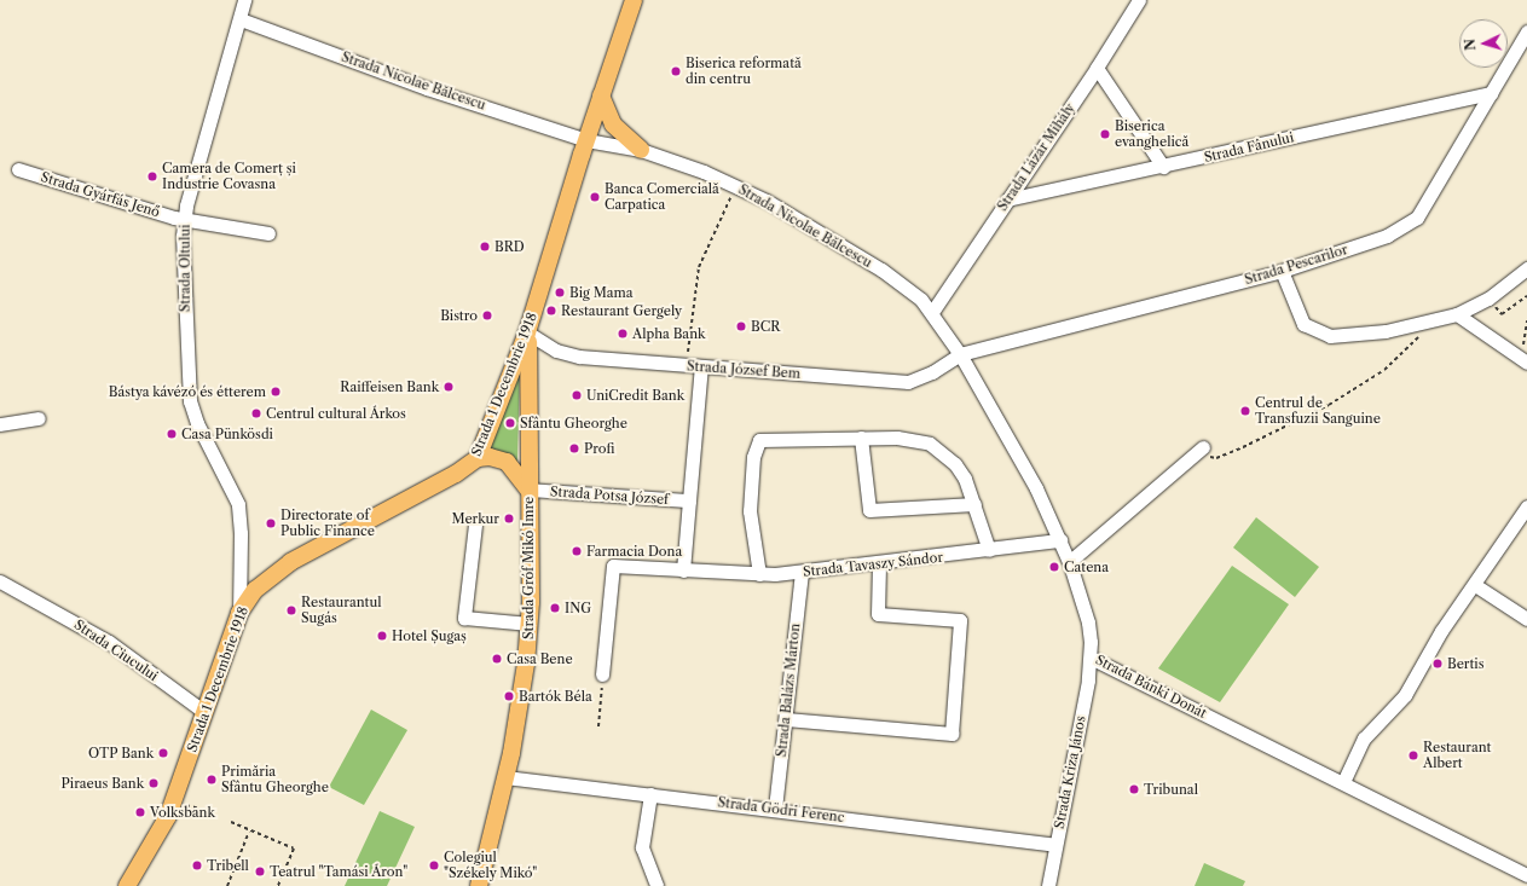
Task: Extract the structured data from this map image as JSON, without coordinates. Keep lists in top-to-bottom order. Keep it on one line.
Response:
{"streets":{"main road":["Strada 1 Decembrie 1918","Strada Gróf Mikó Imre"],"street":["Strada Nicolae Bălcescu","Strada Fânului","Strada Lázár Mihály","Strada Gyárfás Jenő","Strada Pescarilor","Strada Oltului","Strada József Bem","Strada Potsa József","Strada Tavaszy Sándor","Strada Ciucului","Strada Bánki Donát","Strada Balázs Márton","Strada Kriza János","Strada Gödri Ferenc"]},"crossings":[["Strada Nicolae Bălcescu","Strada Lázár Mihály"],["Strada Nicolae Bălcescu","Strada Oltului"],["Strada Nicolae Bălcescu","Strada 1 Decembrie 1918"],["Strada Nicolae Bălcescu","Strada Bánki Donát"],["Strada Fânului","Strada Lázár Mihály"],["Strada Fânului","Strada Pescarilor"],["Strada Lázár Mihály","Strada Bánki Donát"],["Strada Gyárfás Jenő","Strada Oltului"],["Strada Pescarilor","Strada József Bem"],["Strada Pescarilor","Strada Bánki Donát"],["Strada Oltului","Strada 1 Decembrie 1918"],["Strada József Bem","Strada 1 Decembrie 1918"],["Strada József Bem","Strada Gróf Mikó Imre"],["Strada József Bem","Strada Bánki Donát"],["Strada 1 Decembrie 1918","Strada Gróf Mikó Imre"],["Strada 1 Decembrie 1918","Strada Ciucului"],["Strada Potsa József","Strada Gróf Mikó Imre"],["Strada Tavaszy Sándor","Strada Bánki Donát"],["Strada Tavaszy Sándor","Strada Balázs Márton"],["Strada Gróf Mikó Imre","Strada Gödri Ferenc"],["Strada Bánki Donát","Strada Kriza János"],["Strada Balázs Márton","Strada Gödri Ferenc"],["Strada Kriza János","Strada Gödri Ferenc"]],"places":["Biserica reformată din centru","Biserica evanghelică","Camera de Comerț și Industrie Covasna","Banca Comercială Carpatica","BRD","Big Mama","Restaurant Gergely","Bistro","BCR","Alpha Bank","Raiffeisen Bank","Bástya kávézó és étterem","UniCredit Bank","Centrul de Transfuzii Sanguine","Centrul cultural Árkos","Sfântu Gheorghe","Casa Pünkösdi","Profi","Merkur","Directorate of Public Finance","Farmacia Dona","Catena","ING","Restaurantul Sugás","Hotel Șugaș","Casa Bene","Bertis","Bartók Béla","OTP Bank","Restaurant Albert","Primăria Sfântu Gheorghe","Piraeus Bank","Tribunal","Volksbank","Tribell","Colegiul \"Székely Mikó\"","Teatrul \"Tamási Áron\""],"north":"left"}
